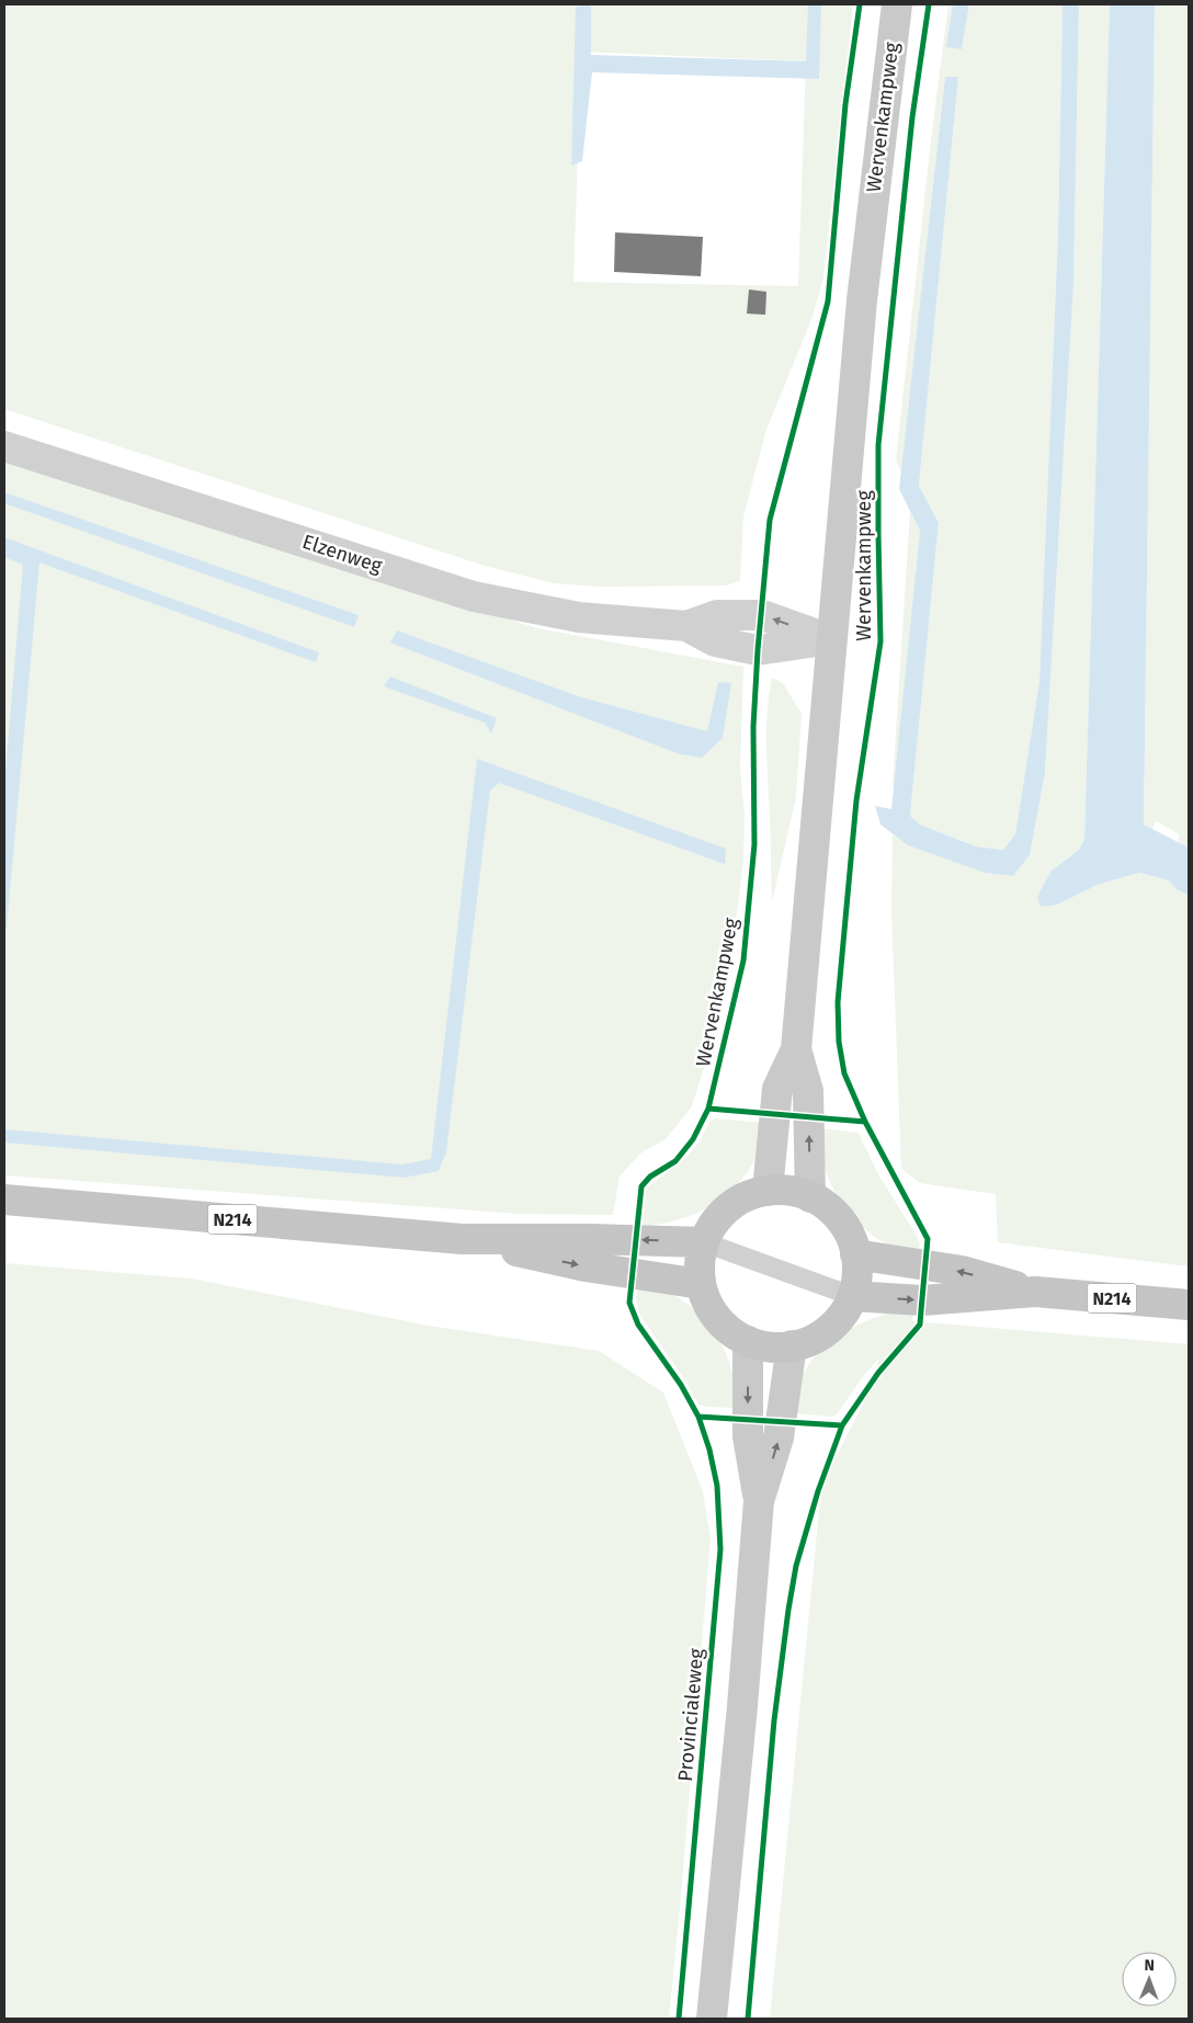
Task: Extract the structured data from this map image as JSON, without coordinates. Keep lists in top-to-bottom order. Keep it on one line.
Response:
{"streets":{"main road":["N214"],"street":["Wervenkampweg","Elzenweg"],"cycle path":["Provincialeweg"]},"crossings":[["Wervenkampweg","Elzenweg"]],"north":"top"}
